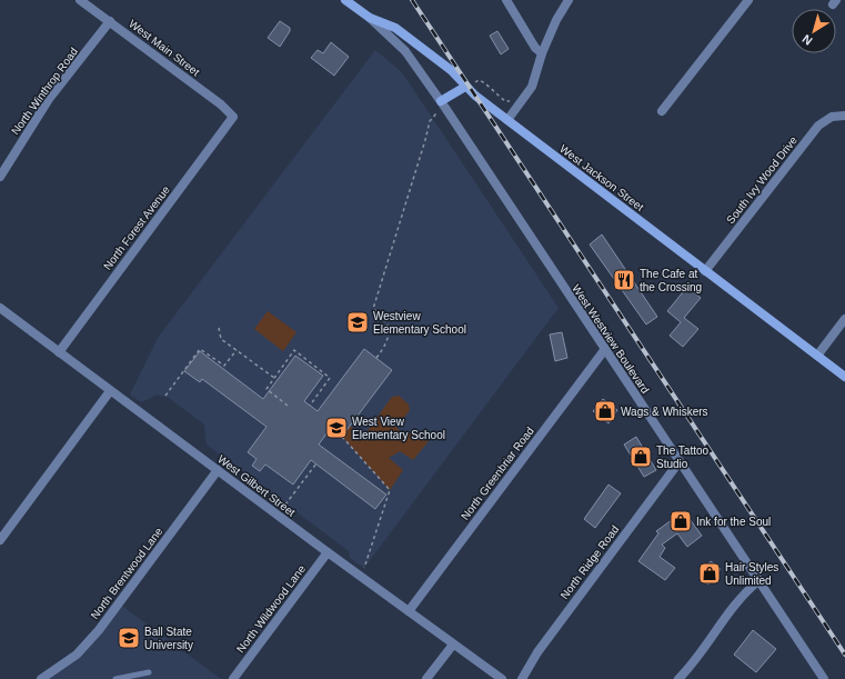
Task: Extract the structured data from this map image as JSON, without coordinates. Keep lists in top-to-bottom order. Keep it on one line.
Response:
{"streets":{"main road":["West Jackson Street"],"street":["West Main Street","North Winthrop Road","South Ivy Wood Drive","North Forest Avenue","West Westview Boulevard","North Greenbriar Road","West Gilbert Street","North Ridge Road","North Brentwood Lane","North Wildwood Lane"]},"crossings":[["West Main Street","North Winthrop Road"],["West Main Street","North Forest Avenue"],["West Jackson Street","South Ivy Wood Drive"],["West Jackson Street","West Westview Boulevard"],["North Forest Avenue","West Gilbert Street"],["West Westview Boulevard","North Greenbriar Road"],["West Westview Boulevard","North Ridge Road"],["North Greenbriar Road","West Gilbert Street"],["West Gilbert Street","North Brentwood Lane"],["West Gilbert Street","North Wildwood Lane"]],"places":{"restaurant":["The Cafe at the Crossing"],"school or university":["Westview Elementary School","West View Elementary School","Ball State University"],"shop":["Wags & Whiskers","The Tattoo Studio","Ink for the Soul","Hair Styles Unlimited"]},"north":"bottom left"}
